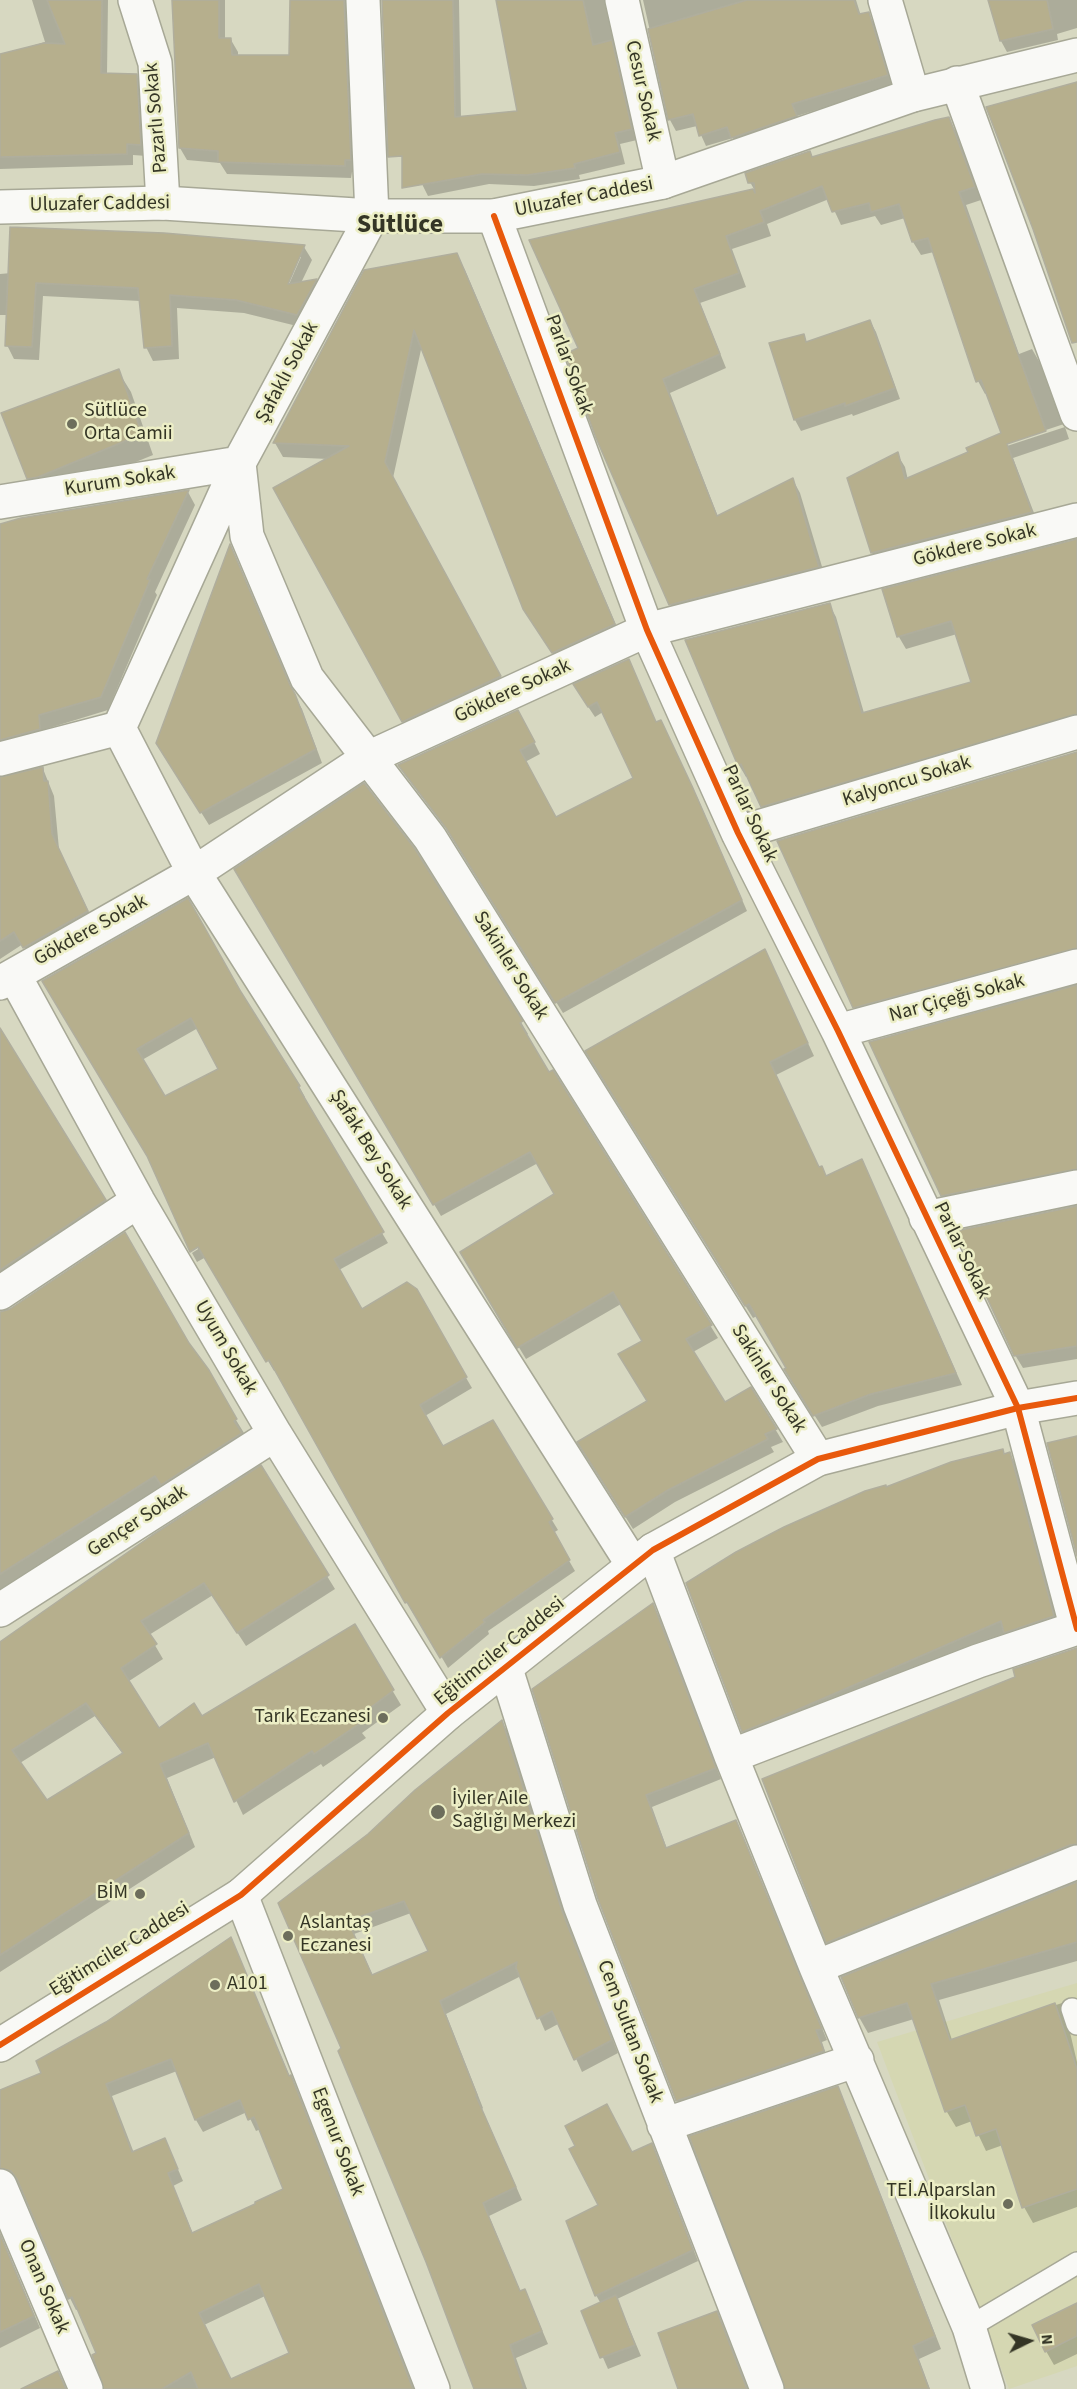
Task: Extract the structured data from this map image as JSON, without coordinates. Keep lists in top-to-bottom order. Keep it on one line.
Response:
{"streets":{"street":["Cesur Sokak","Pazarlı Sokak","Uluzafer Caddesi","Parlar Sokak","Şafaklı Sokak","Kurum Sokak","Gökdere Sokak","Kalyoncu Sokak","Sakinler Sokak","Nar Çiçeği Sokak","Şafak Bey Sokak","Uyum Sokak","Gençer Sokak","Eğitimciler Caddesi","Cem Sultan Sokak","Egenur Sokak","Onan Sokak"]},"crossings":[["Cesur Sokak","Uluzafer Caddesi"],["Pazarlı Sokak","Uluzafer Caddesi"],["Uluzafer Caddesi","Parlar Sokak"],["Uluzafer Caddesi","Şafaklı Sokak"],["Parlar Sokak","Gökdere Sokak"],["Parlar Sokak","Kalyoncu Sokak"],["Parlar Sokak","Nar Çiçeği Sokak"],["Parlar Sokak","Eğitimciler Caddesi"],["Şafaklı Sokak","Kurum Sokak"],["Şafaklı Sokak","Sakinler Sokak"],["Şafaklı Sokak","Şafak Bey Sokak"],["Kurum Sokak","Sakinler Sokak"],["Gökdere Sokak","Sakinler Sokak"],["Gökdere Sokak","Şafak Bey Sokak"],["Gökdere Sokak","Uyum Sokak"],["Sakinler Sokak","Eğitimciler Caddesi"],["Şafak Bey Sokak","Eğitimciler Caddesi"],["Uyum Sokak","Gençer Sokak"],["Uyum Sokak","Eğitimciler Caddesi"],["Eğitimciler Caddesi","Cem Sultan Sokak"],["Eğitimciler Caddesi","Egenur Sokak"]],"districts":["Sütlüce"],"places":["Sütlüce Orta Camii","Tarık Eczanesi","İyiler Aile Sağlığı Merkezi","BİM","Aslantaş Eczanesi","A101","TEİ.Alparslan İlkokulu"],"north":"right"}
